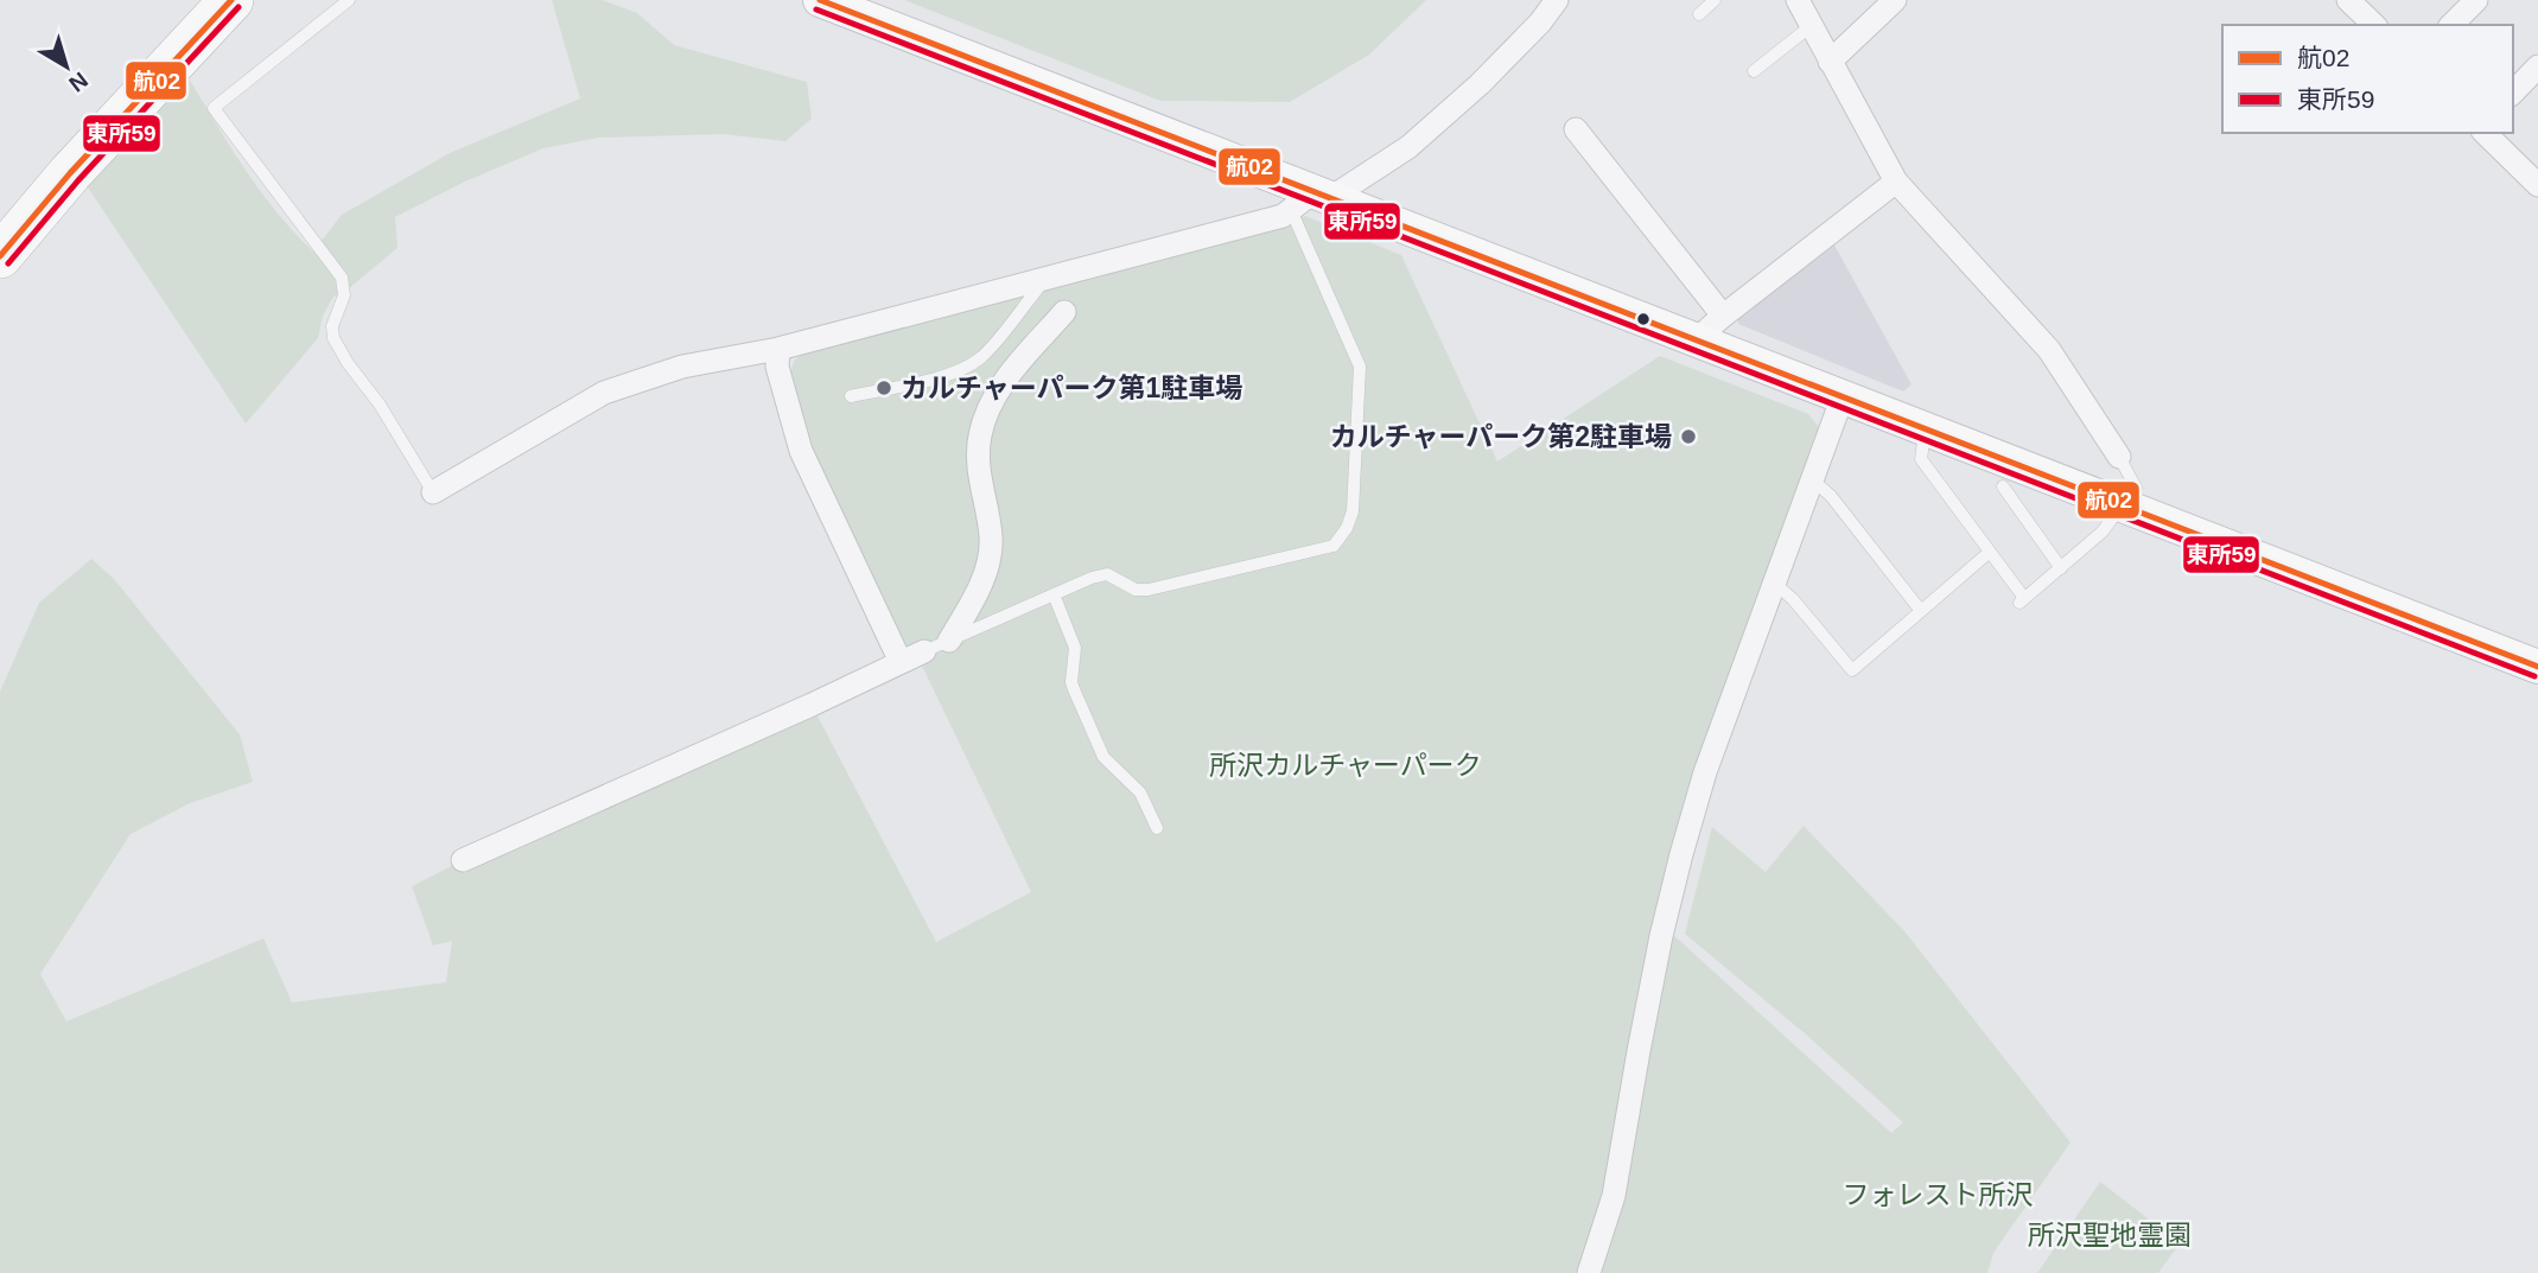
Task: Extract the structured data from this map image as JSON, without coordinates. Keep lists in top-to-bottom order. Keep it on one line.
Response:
{"parks":["所沢カルチャーパーク","フォレスト所沢","所沢聖地霊園"],"places":["カルチャーパーク第1駐車場","カルチャーパーク第2駐車場"],"lines":["transit line 航02","transit line 東所59"],"legend":["航02","東所59"],"north":"bottom right"}
